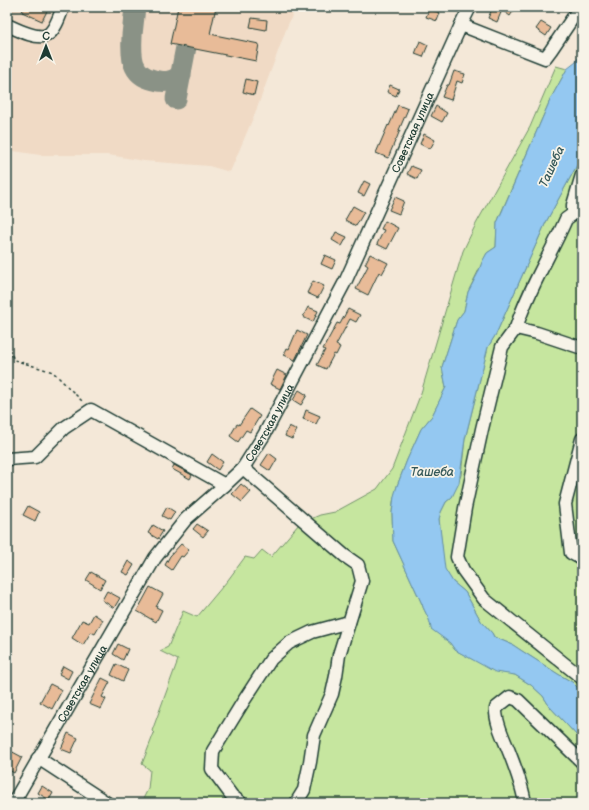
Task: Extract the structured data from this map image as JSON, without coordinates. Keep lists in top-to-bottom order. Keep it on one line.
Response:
{"streets":{"street":["Советская улица"]},"water":["Ташеба"],"north":"top"}
